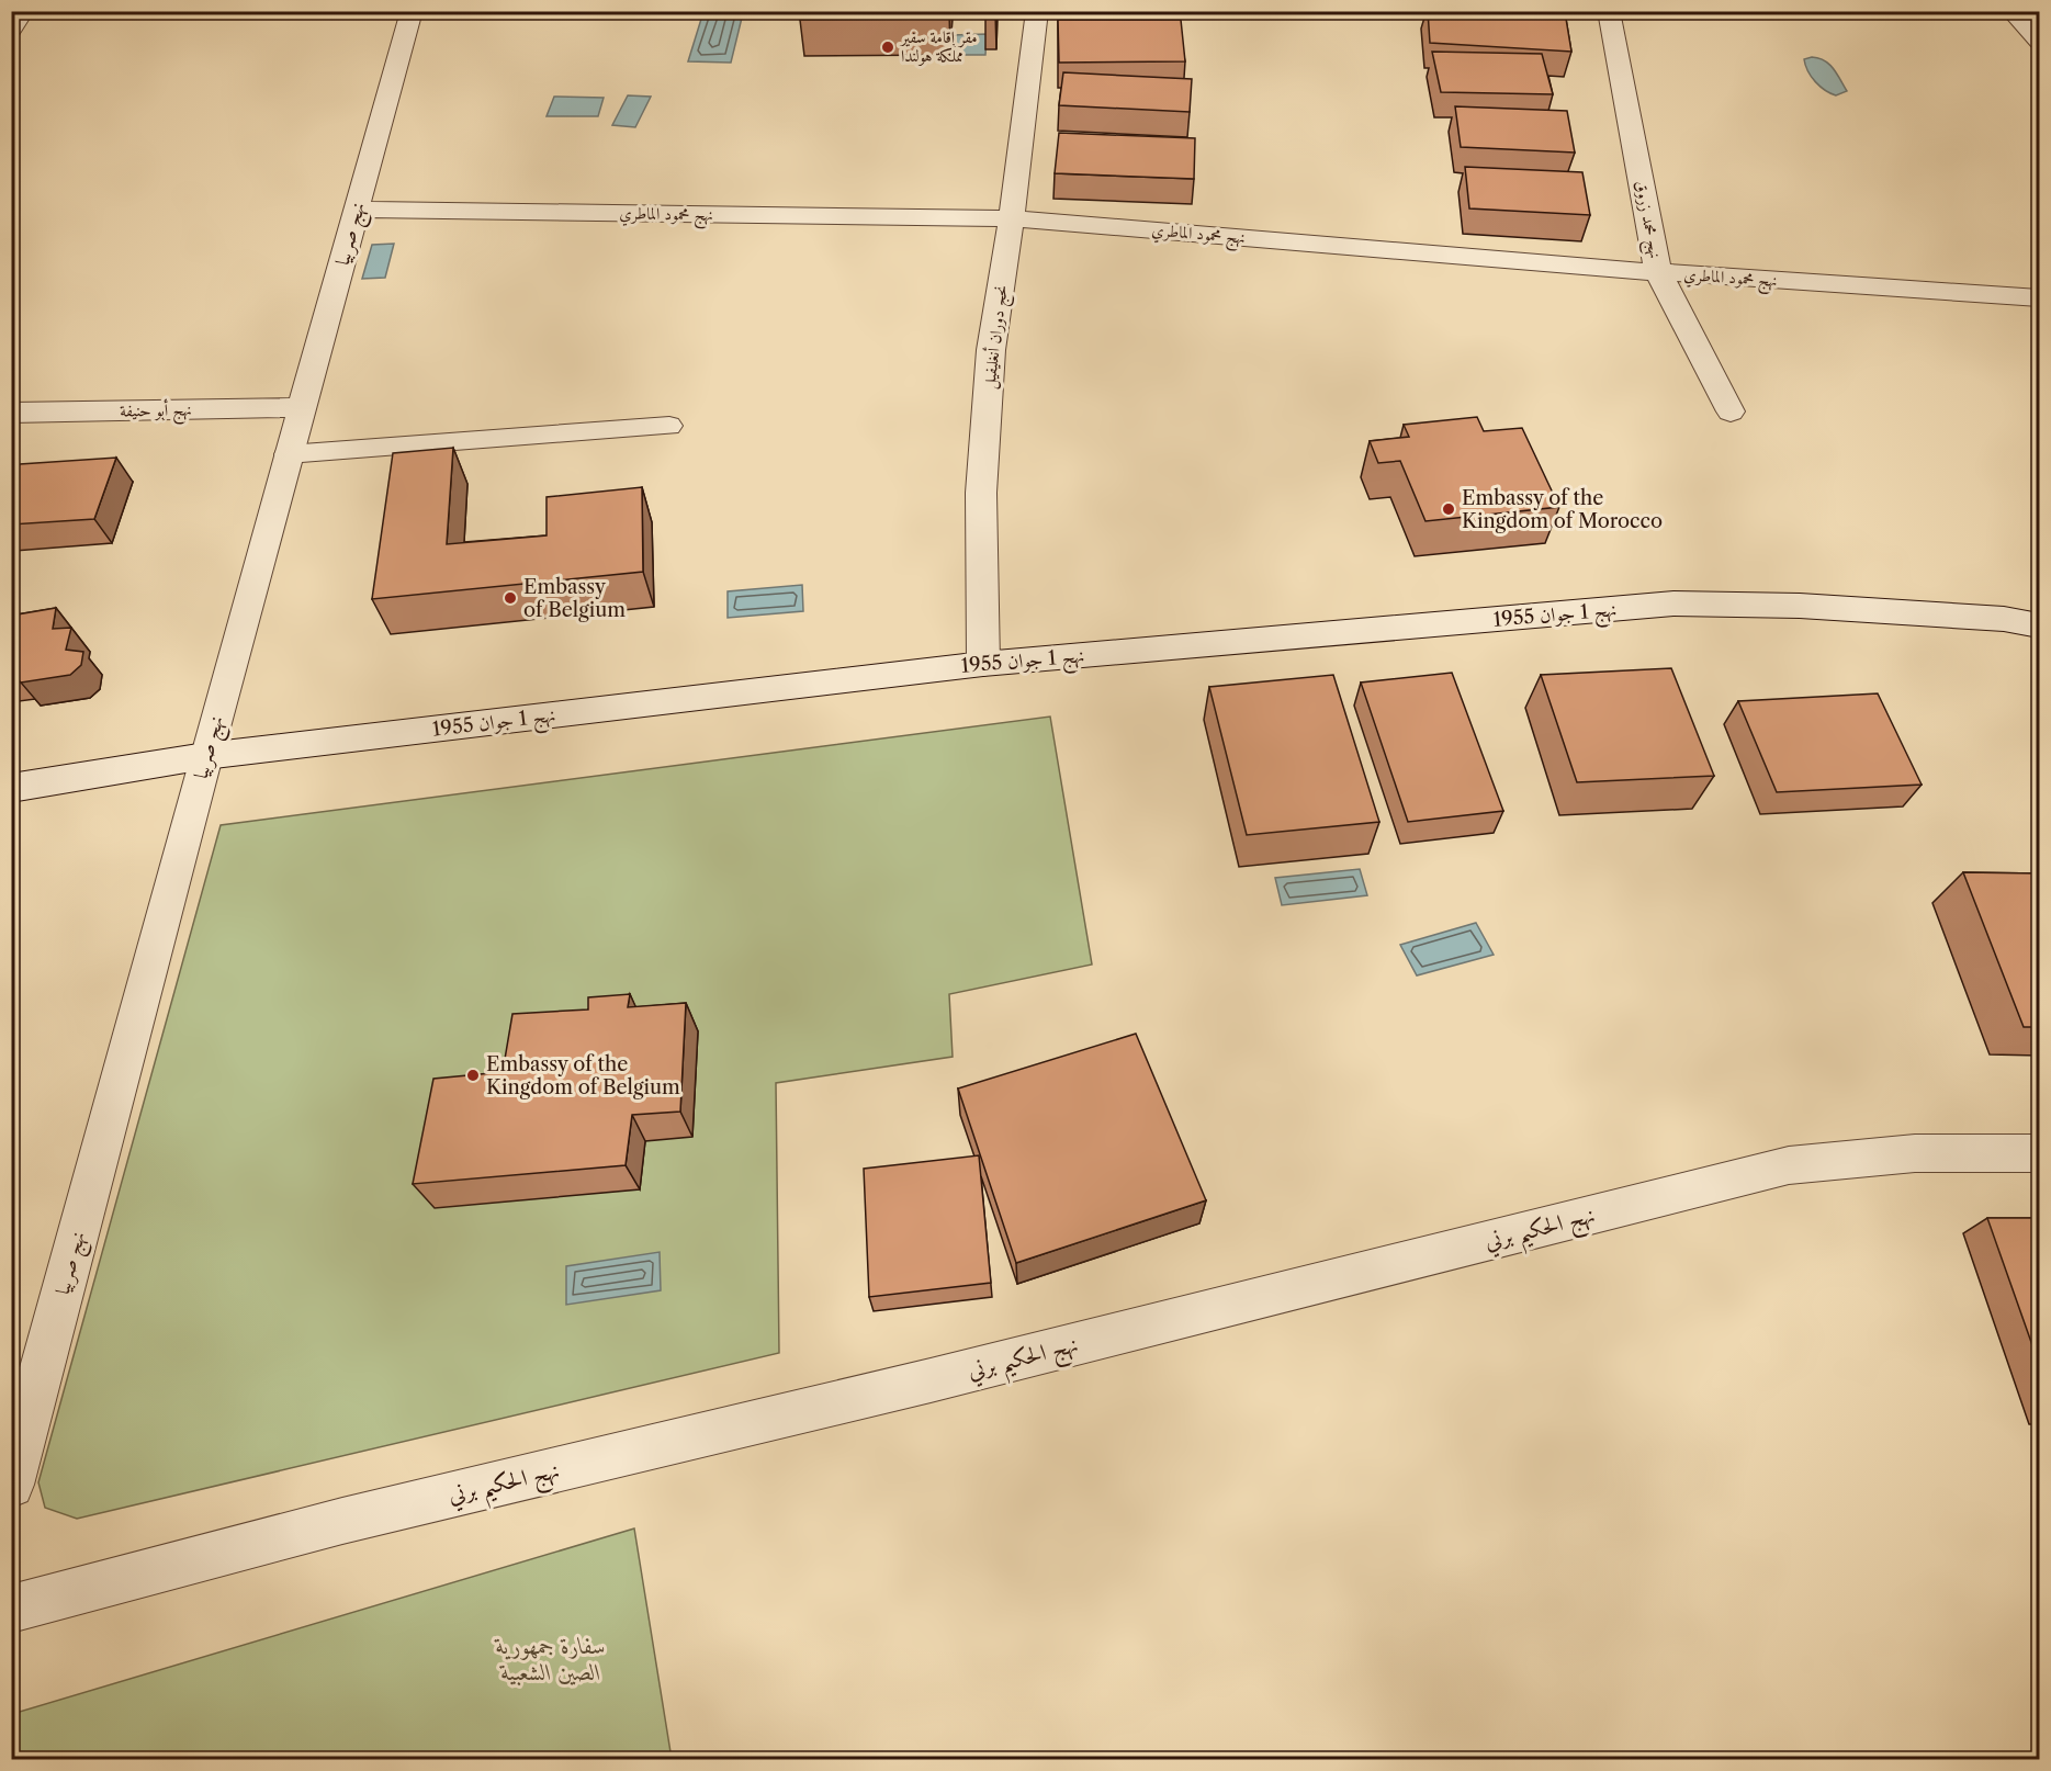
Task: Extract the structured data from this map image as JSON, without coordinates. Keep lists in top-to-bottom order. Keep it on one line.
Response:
{"streets":{"street":["نهج محمود الماطري","نهج محمد زروق","نهج صربيا","نحج دوران أنغليفيل","نهج أبو حنيفة","نهج 1 جوان 1955","نهج الحكيم برني"]},"crossings":[["نهج محمود الماطري","نهج محمد زروق"],["نهج محمود الماطري","نهج صربيا"],["نهج محمود الماطري","نحج دوران أنغليفيل"],["نهج صربيا","نهج أبو حنيفة"],["نهج صربيا","نهج 1 جوان 1955"],["نحج دوران أنغليفيل","نهج 1 جوان 1955"]],"parks":["سفارة جمهورية الصين الشعبية"],"places":["مقر إقامة سفير مملكة هولندا","Embassy of the Kingdom of Morocco","Embassy of Belgium","Embassy of the Kingdom of Belgium"]}
